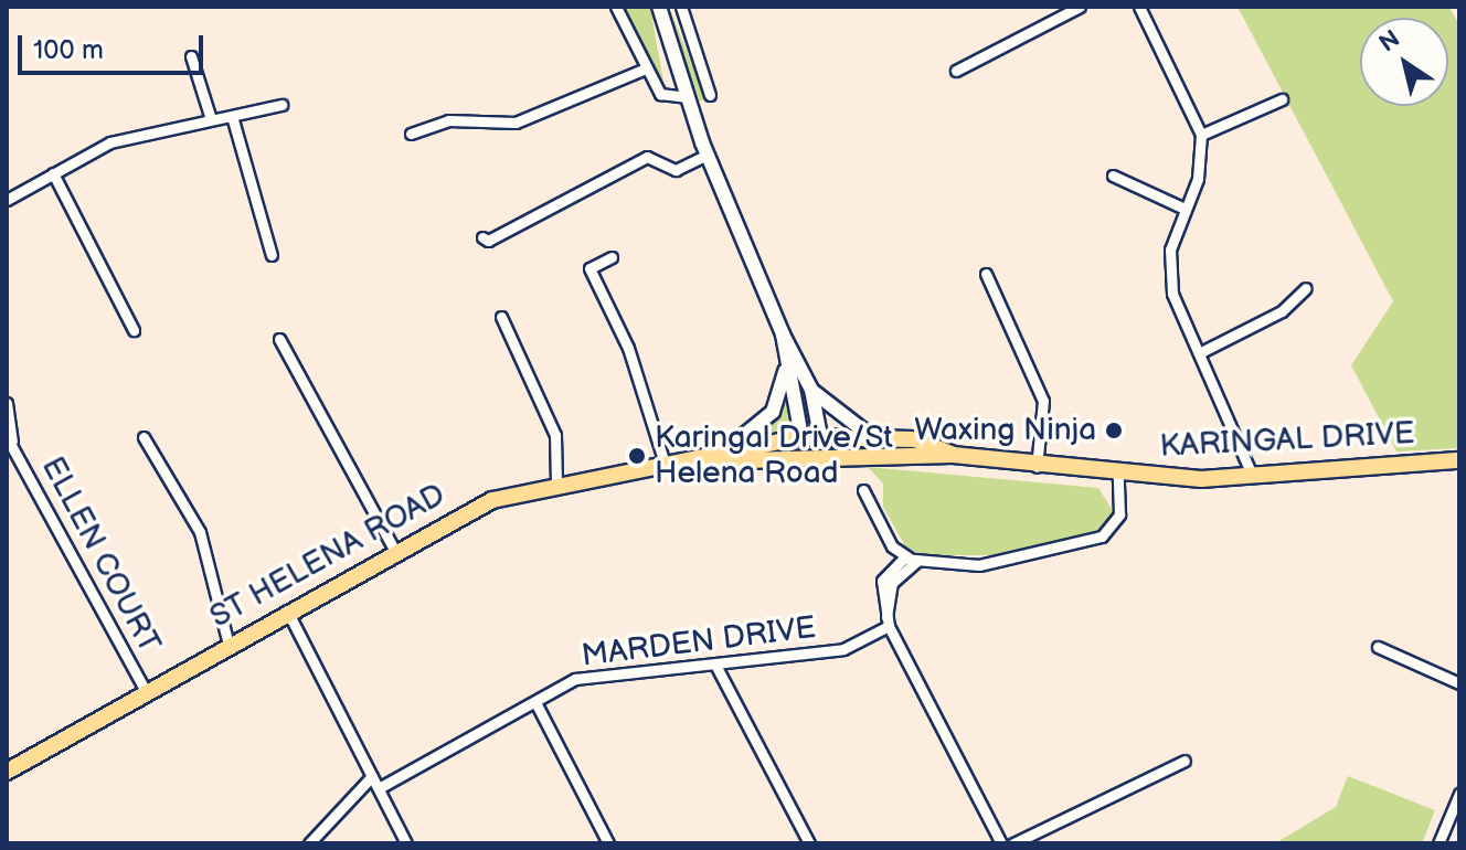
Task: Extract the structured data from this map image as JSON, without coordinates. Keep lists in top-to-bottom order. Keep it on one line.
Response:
{"streets":{"main road":["KARINGAL DRIVE","ST HELENA ROAD"],"street":["ELLEN COURT","MARDEN DRIVE"]},"crossings":[["KARINGAL DRIVE","ST HELENA ROAD"],["ELLEN COURT","ST HELENA ROAD"]],"places":["Waxing Ninja","Karingal Drive/St Helena Road"],"scale_bar":"100 m","north":"top left"}
